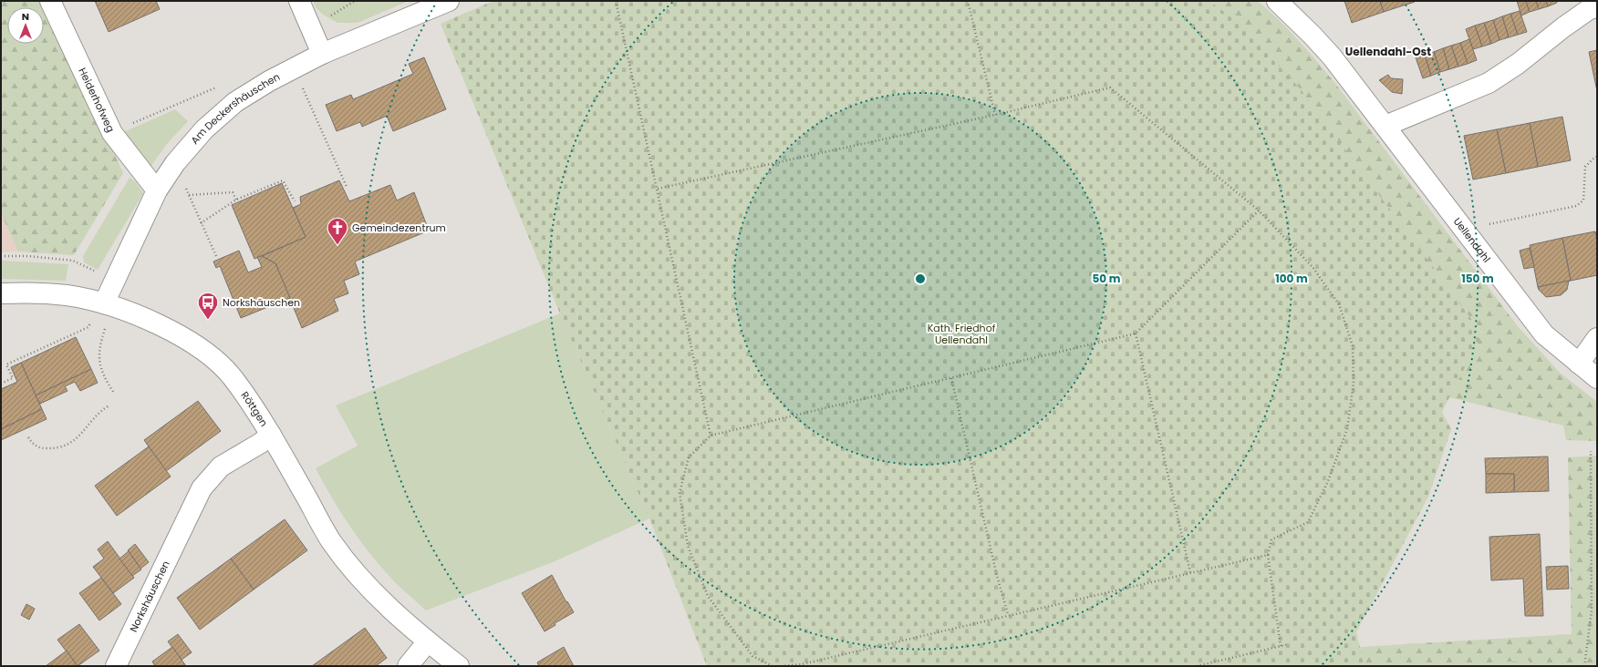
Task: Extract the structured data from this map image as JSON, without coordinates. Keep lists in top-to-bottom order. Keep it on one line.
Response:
{"streets":{"street":["Heiderhofweg","Am Deckershäuschen","Uellendahl","Röttgen","Norkshäuschen"]},"crossings":[["Heiderhofweg","Am Deckershäuschen"],["Am Deckershäuschen","Röttgen"],["Röttgen","Norkshäuschen"]],"districts":["Uellendahl-Ost"],"parks":["Kath. Friedhof Uellendahl"],"places":{"church":["Gemeindezentrum"],"bus stop":["Norkshäuschen"]},"north":"top","rings":["50 m","100 m","150 m"]}
